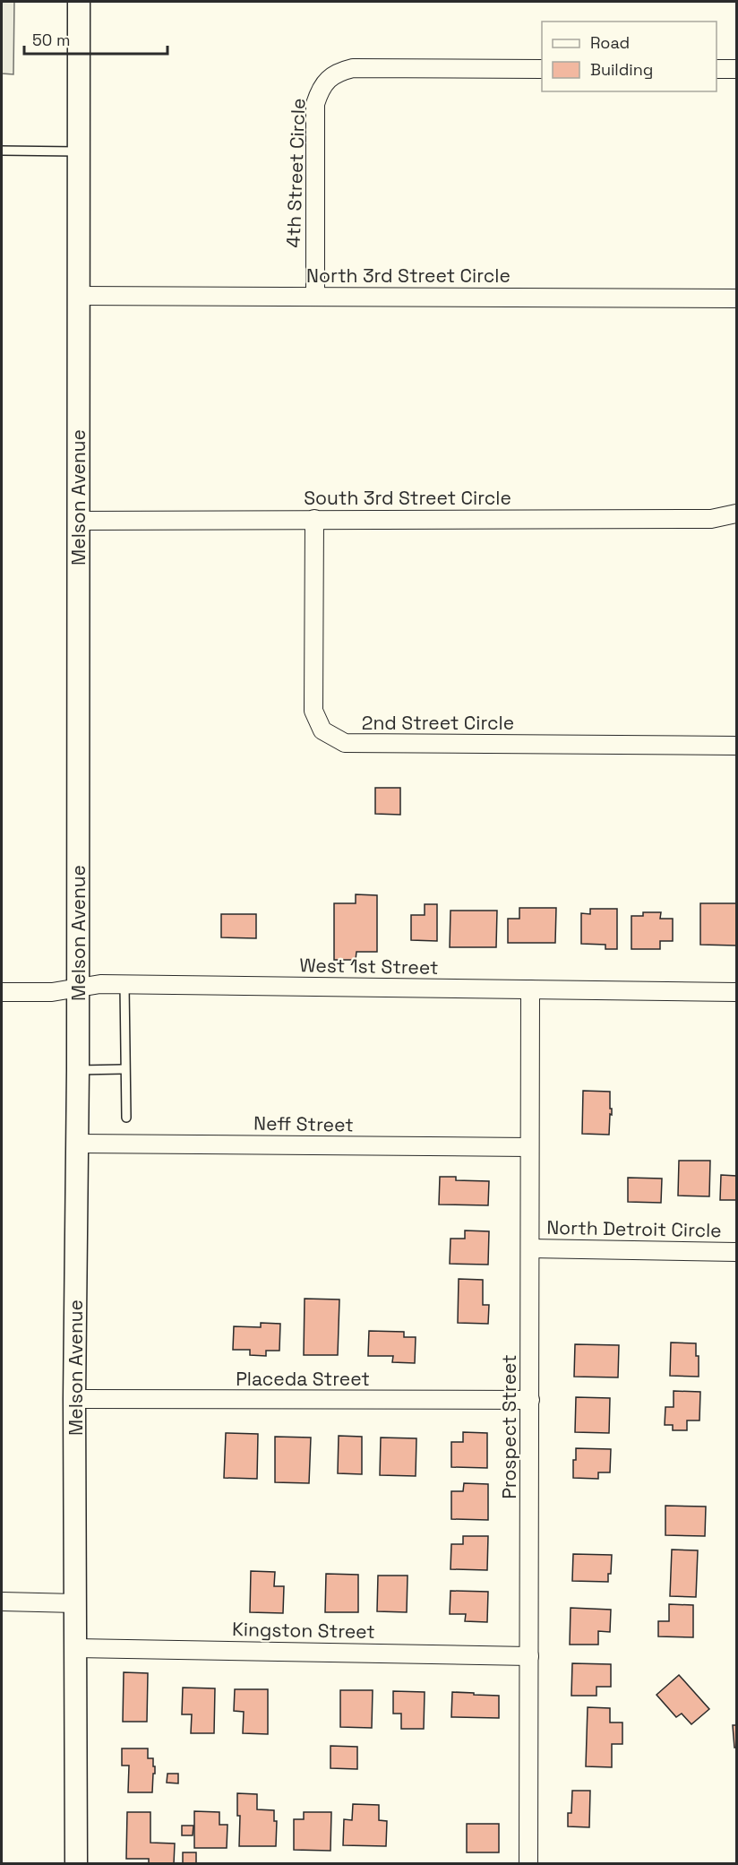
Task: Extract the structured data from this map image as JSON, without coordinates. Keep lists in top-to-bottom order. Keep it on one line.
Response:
{"streets":{"street":["4th Street Circle","North 3rd Street Circle","Melson Avenue","South 3rd Street Circle","2nd Street Circle","West 1st Street","Neff Street","North Detroit Circle","Placeda Street","Prospect Street","Kingston Street"]},"crossings":[["4th Street Circle","North 3rd Street Circle"],["North 3rd Street Circle","Melson Avenue"],["Melson Avenue","South 3rd Street Circle"],["Melson Avenue","West 1st Street"],["Melson Avenue","Neff Street"],["Melson Avenue","Placeda Street"],["Melson Avenue","Kingston Street"],["South 3rd Street Circle","2nd Street Circle"],["West 1st Street","Prospect Street"],["Neff Street","Prospect Street"],["North Detroit Circle","Prospect Street"],["Placeda Street","Prospect Street"],["Prospect Street","Kingston Street"]],"legend":["Road","Building"],"scale_bar":"50 m"}
